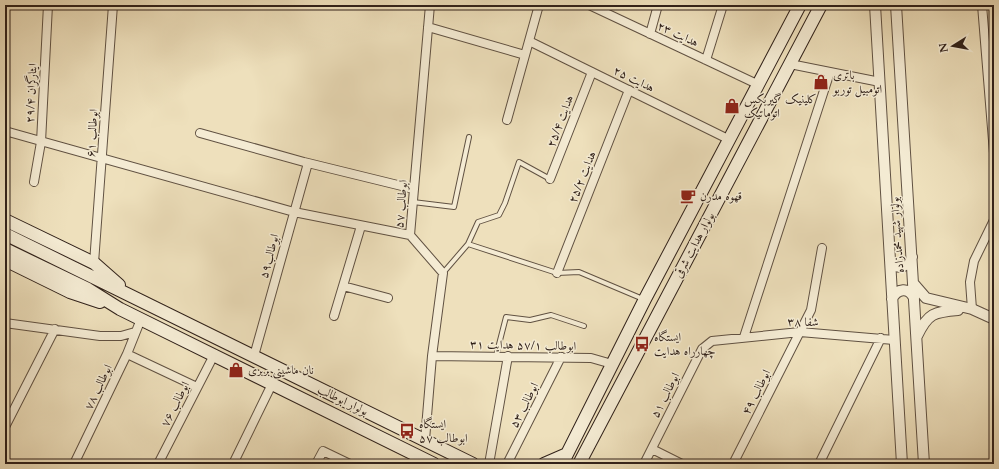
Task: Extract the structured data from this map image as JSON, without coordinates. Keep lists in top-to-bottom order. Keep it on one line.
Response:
{"streets":{"main road":["بولوار هدایت شرقی","بولوار ابوطالب"],"street":["هدایت ۲۳","هدایت ۲۵","ایثارگران ۲۹/۴","هدایت ۲۵/۴","ابوطالب ۶۱","هدایت ۲۵/۲","ابوطالب ۵۷","بولوار شهید محمدزاده","ابوطالب۵۹","شفا ۳۸","ابوطالب ۵۷/۱ هدایت ۳۱","ابوطالب ۷۸","ابوطالب ۴۹","ابوطالب ۵۱","ابوطالب ۷۶","ابوطالب ۵۳"]},"crossings":[["هدایت ۲۳","بولوار هدایت شرقی"],["هدایت ۲۵","هدایت ۲۵/۴"],["هدایت ۲۵","هدایت ۲۵/۲"],["هدایت ۲۵","بولوار هدایت شرقی"],["بولوار شهید محمدزاده","شفا ۳۸"],["بولوار هدایت شرقی","ابوطالب ۵۷/۱ هدایت ۳۱"],["ابوطالب۵۹","بولوار ابوطالب"],["شفا ۳۸","ابوطالب ۴۹"],["شفا ۳۸","ابوطالب ۵۱"],["ابوطالب ۵۷/۱ هدایت ۳۱","ابوطالب ۵۳"],["ابوطالب ۷۸","بولوار ابوطالب"],["بولوار ابوطالب","ابوطالب ۷۶"]],"places":{"shop":["باتری اتومبیل توربو","کلینیک گیربکس اتوماتیک","نان ماشینی بربری"],"cafe":["قهوه مدرن"],"bus stop":["ایستگاه چهارراه هدایت","ایستگاه ابوطالب ۵۷"]},"north":"left"}
